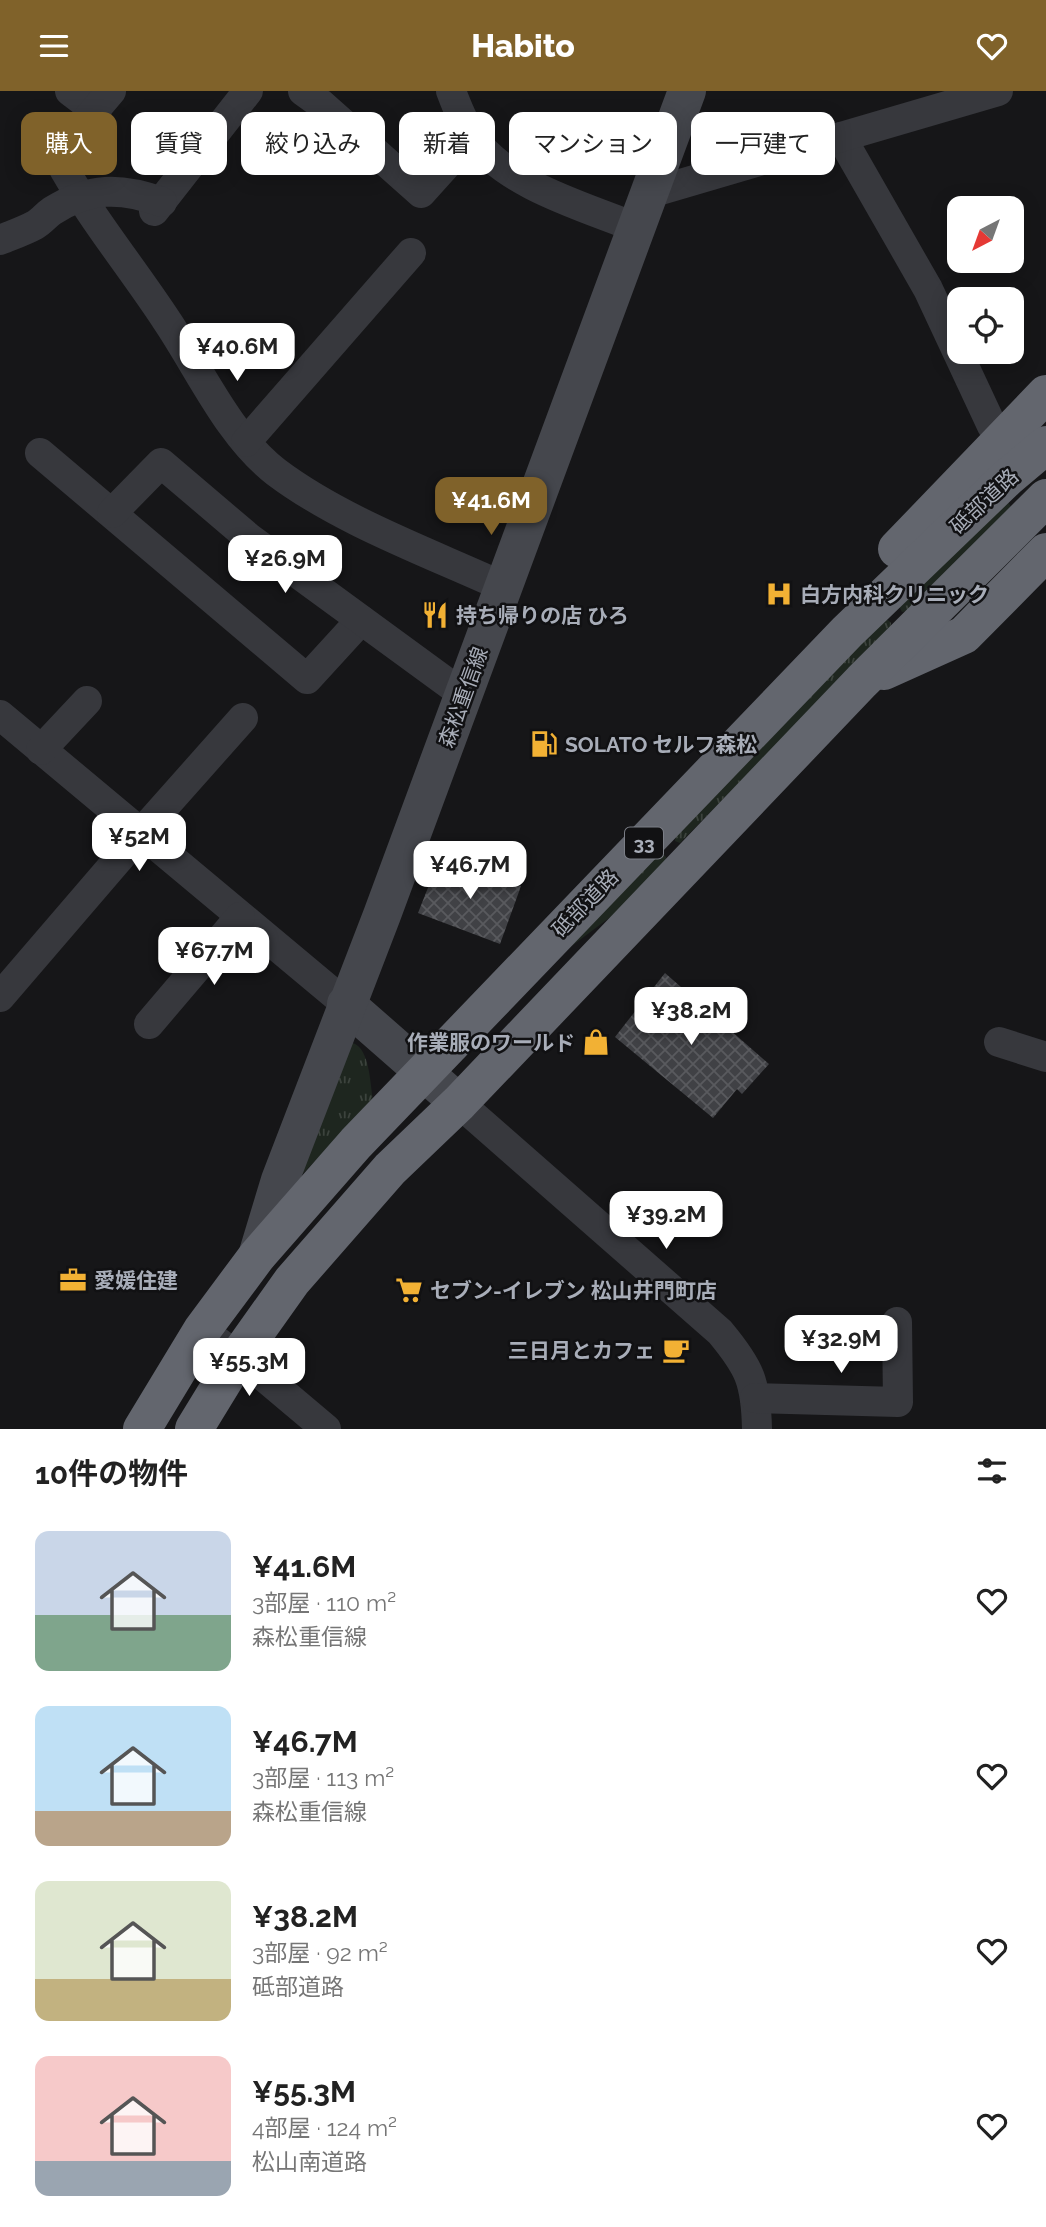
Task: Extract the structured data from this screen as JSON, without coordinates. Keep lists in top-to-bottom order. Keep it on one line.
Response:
{"streets":{"highway":["砥部道路","33"],"main road":["森松重信線"]},"crossings":[["砥部道路","森松重信線"],["砥部道路","33"],["森松重信線","33"]],"places":{"hospital":["白方内科クリニック"],"restaurant":["持ち帰りの店 ひろ"],"fuel station":["SOLATO セルフ森松"],"shop":["作業服のワールド"],"office":["愛媛住建"],"supermarket":["セブン-イレブン 松山井門町店"],"cafe":["三日月とカフェ"]},"north":"bottom left","page":{"header":"Habito","chip":["購入","賃貸","絞り込み","新着","マンション","一戸建て"],"price":["¥40.6M","¥41.6M","¥26.9M","¥52M","¥46.7M","¥67.7M","¥38.2M","¥39.2M","¥32.9M","¥55.3M"],"heading":"10件の物件","list":[{"name":"¥41.6M","note":"3部屋 · 110 m² · 森松重信線"},{"name":"¥46.7M","note":"3部屋 · 113 m² · 森松重信線"},{"name":"¥38.2M","note":"3部屋 · 92 m² · 砥部道路"},{"name":"¥55.3M","note":"4部屋 · 124 m² · 松山南道路"}]}}
